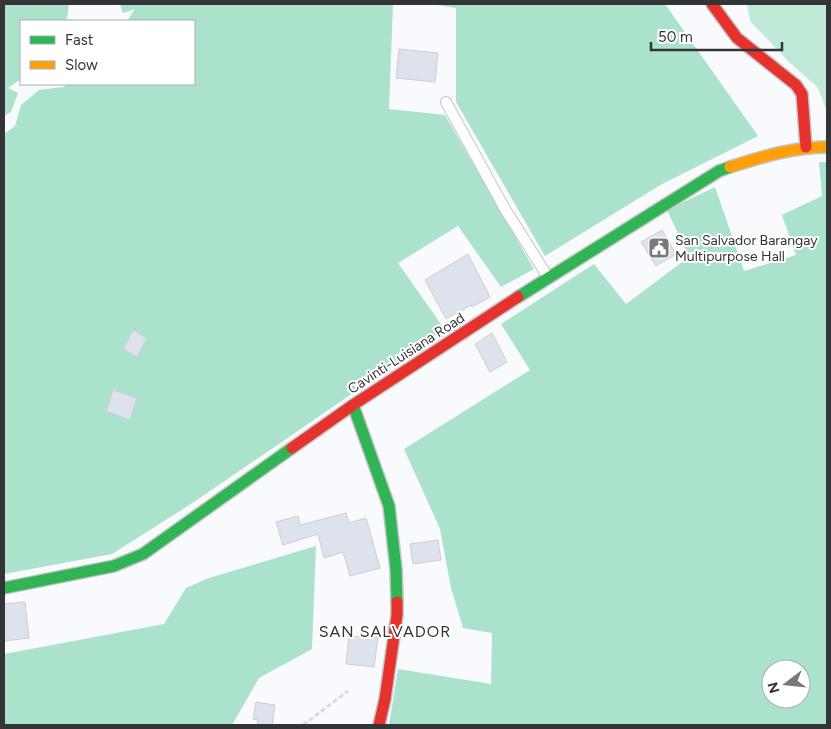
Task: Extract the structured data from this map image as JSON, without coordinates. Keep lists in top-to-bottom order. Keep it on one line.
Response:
{"streets":{"main road":["Cavinti-Luisiana Road"]},"districts":["SAN SALVADOR"],"places":{"public building":["San Salvador Barangay Multipurpose Hall"]},"legend":["Fast","Slow"],"scale_bar":"50 m","north":"left"}
